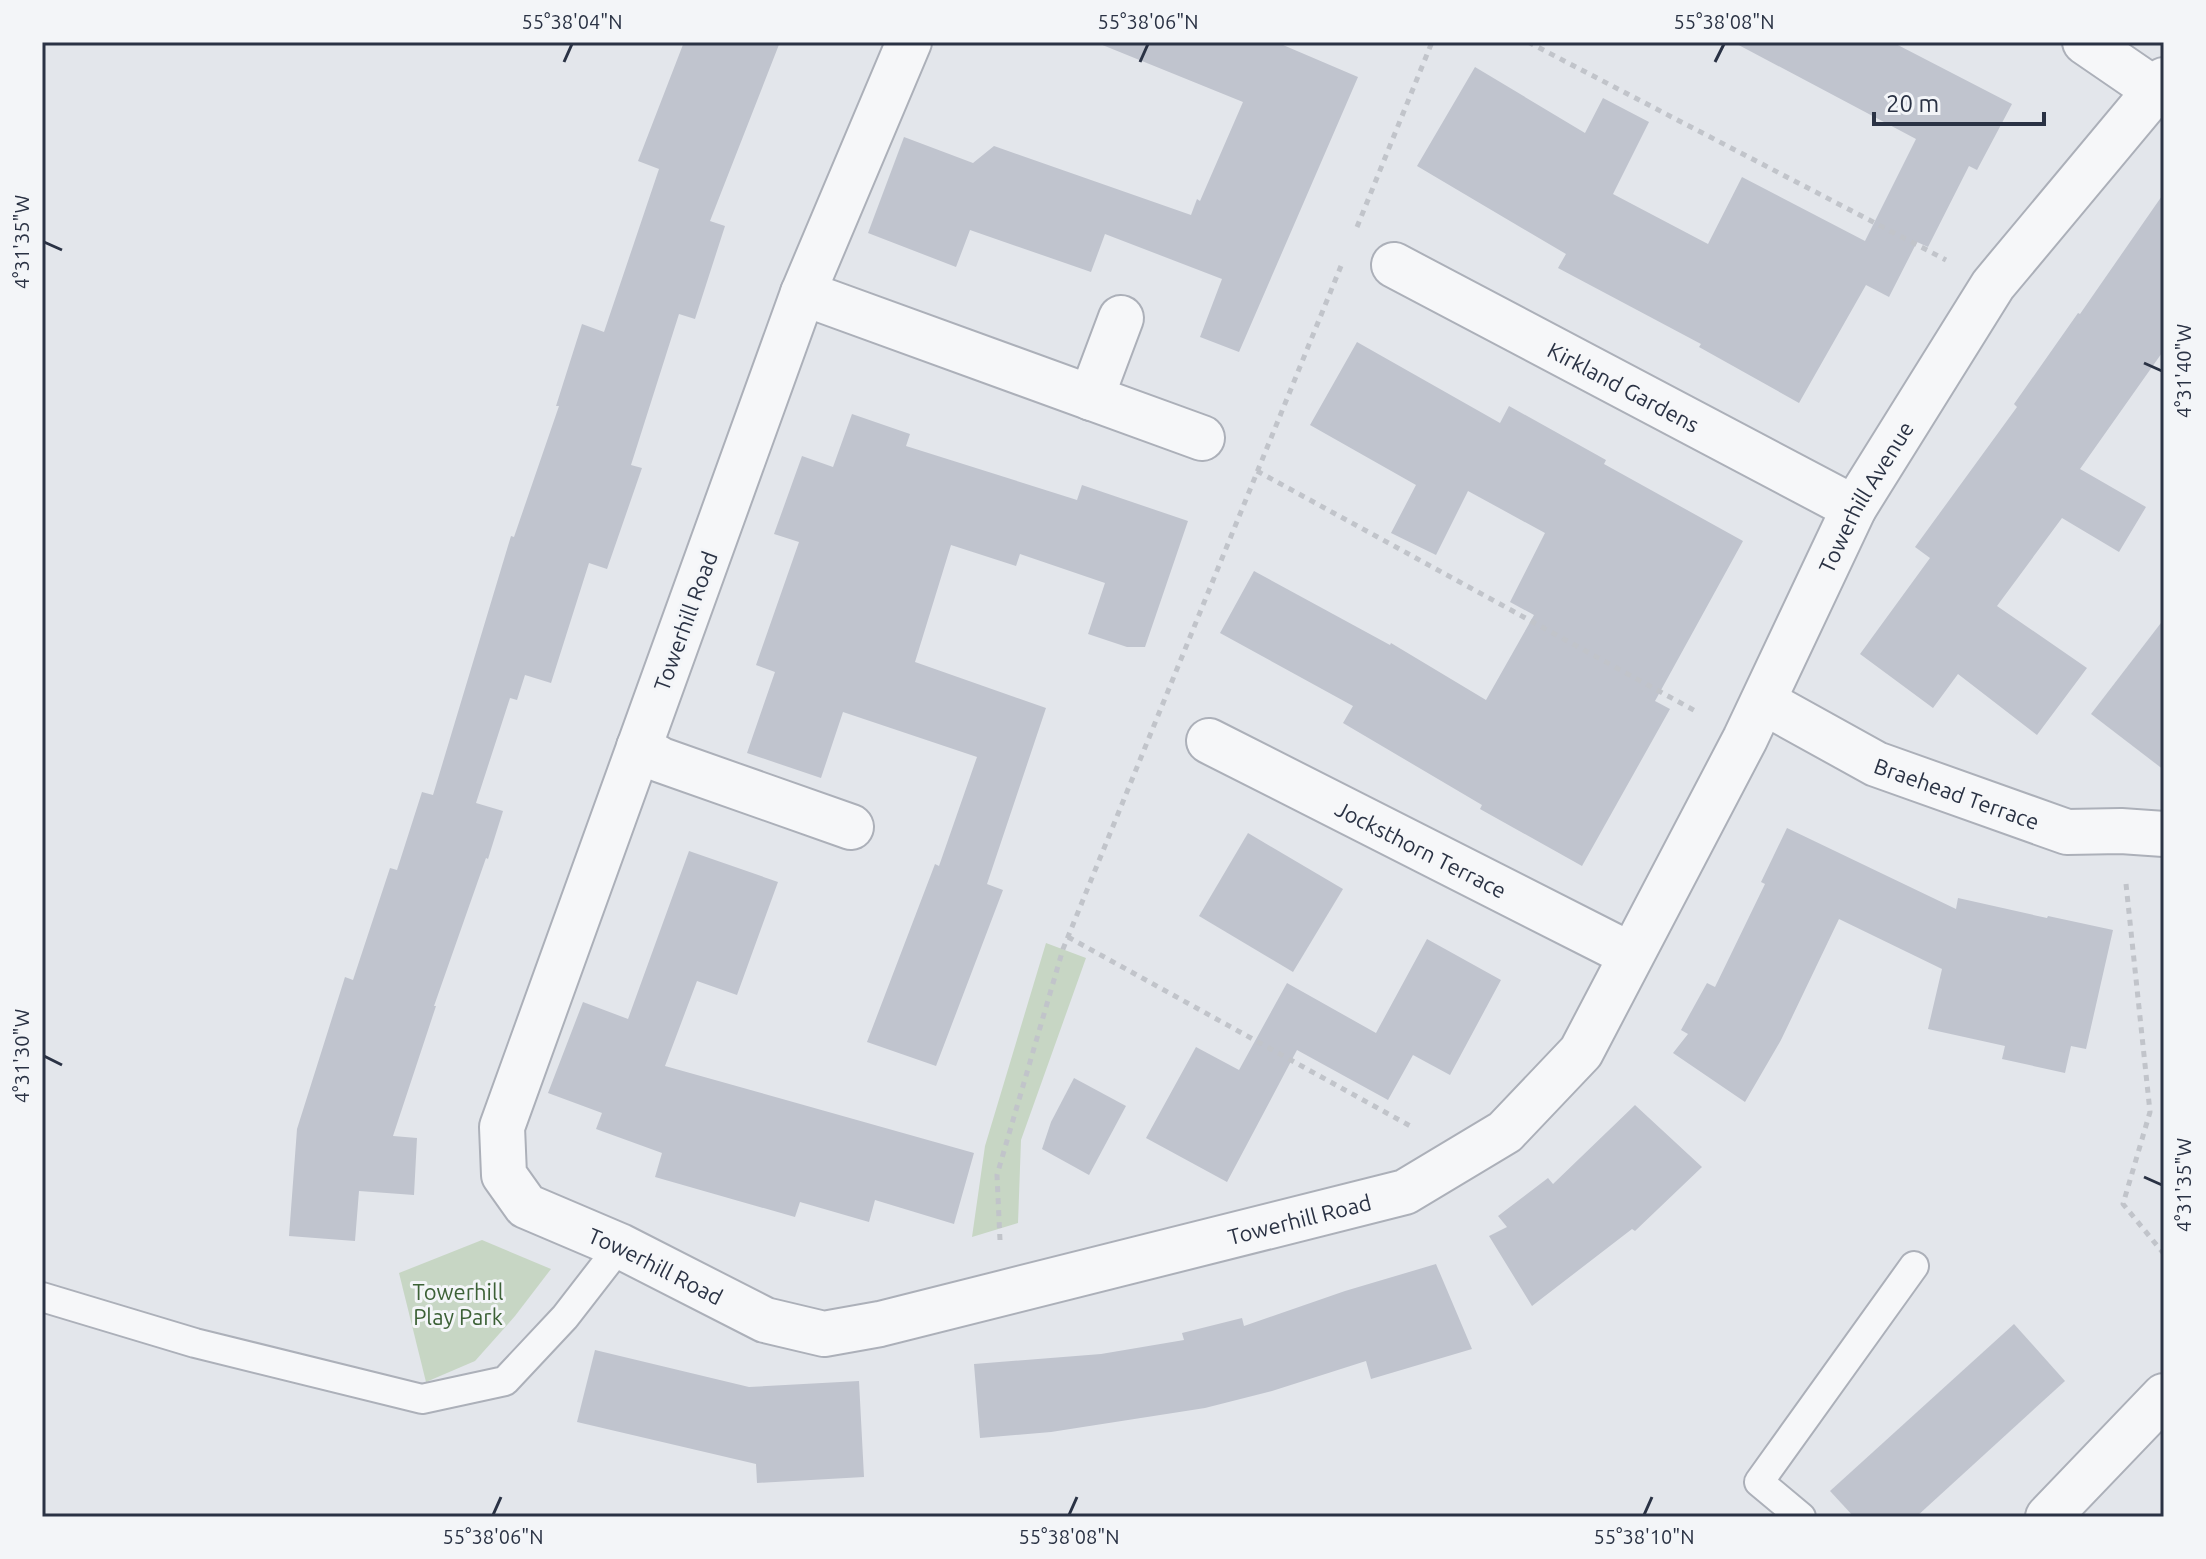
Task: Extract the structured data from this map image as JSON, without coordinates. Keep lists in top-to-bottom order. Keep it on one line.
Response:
{"streets":{"street":["Kirkland Gardens","Towerhill Avenue","Towerhill Road","Braehead Terrace","Jocksthorn Terrace"]},"crossings":[["Kirkland Gardens","Towerhill Avenue"],["Towerhill Avenue","Towerhill Road"],["Towerhill Avenue","Braehead Terrace"],["Towerhill Avenue","Jocksthorn Terrace"],["Towerhill Road","Jocksthorn Terrace"]],"parks":["Towerhill Play Park"],"scale_bar":"20 m","coordinates":["55°38'04\"N","55°38'06\"N","55°38'08\"N","4°31'35\"W","4°31'40\"W","4°31'30\"W","55°38'10\"N"]}
